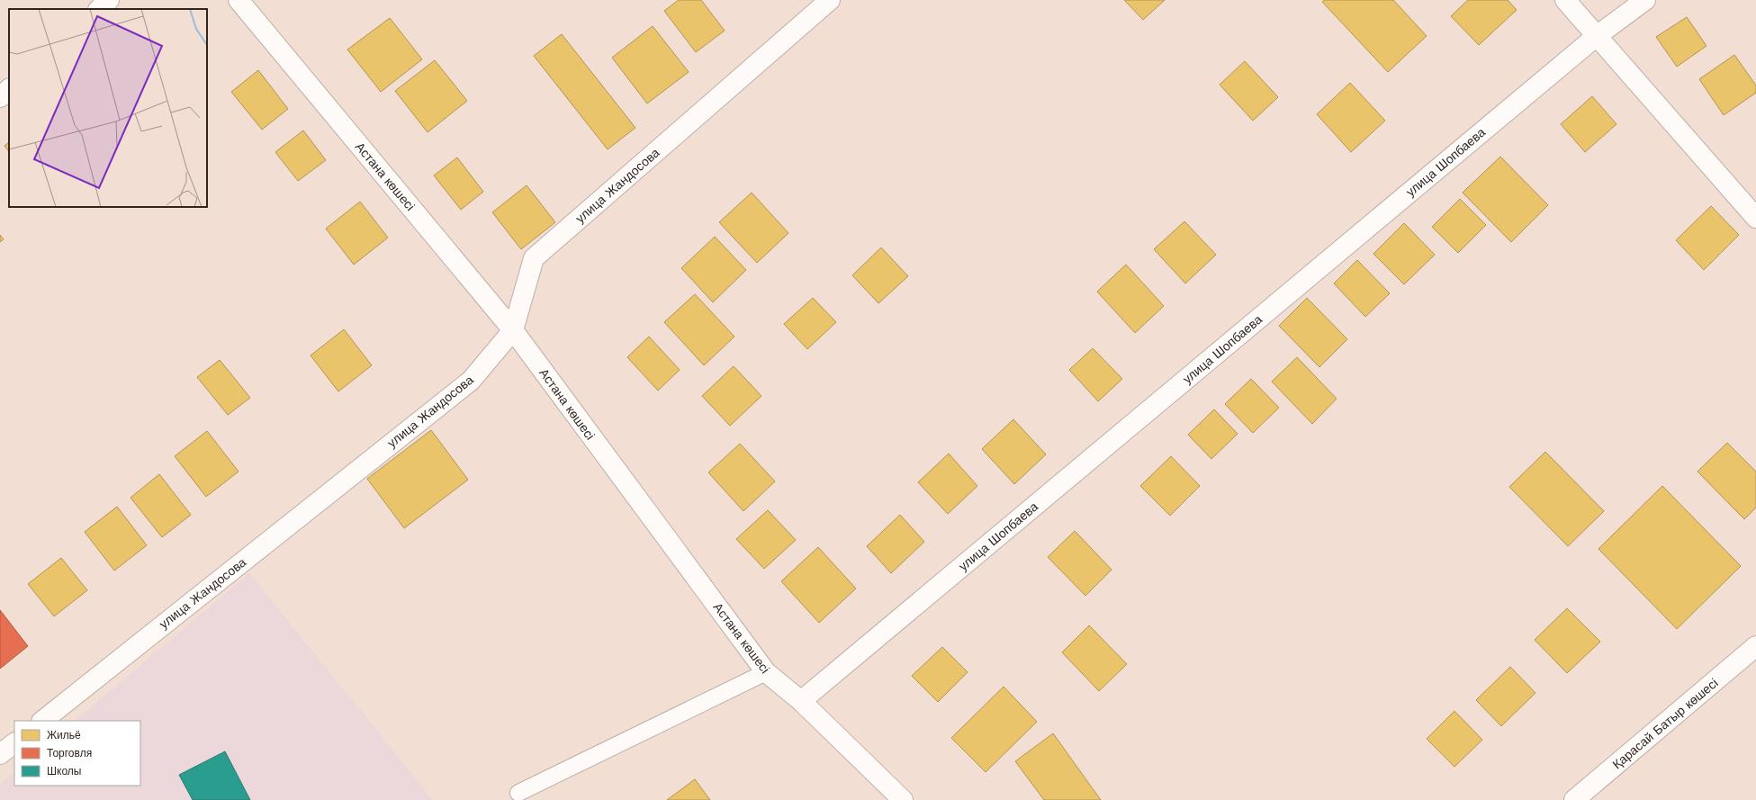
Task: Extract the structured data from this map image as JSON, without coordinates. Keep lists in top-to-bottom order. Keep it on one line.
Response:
{"streets":{"street":["улица Шопбаева","Астана көшесі","улица Жандосова","Қарасай Батыр көшесі"]},"crossings":[["улица Шопбаева","Астана көшесі"],["Астана көшесі","улица Жандосова"]],"legend":["Жильё","Торговля","Школы"]}
